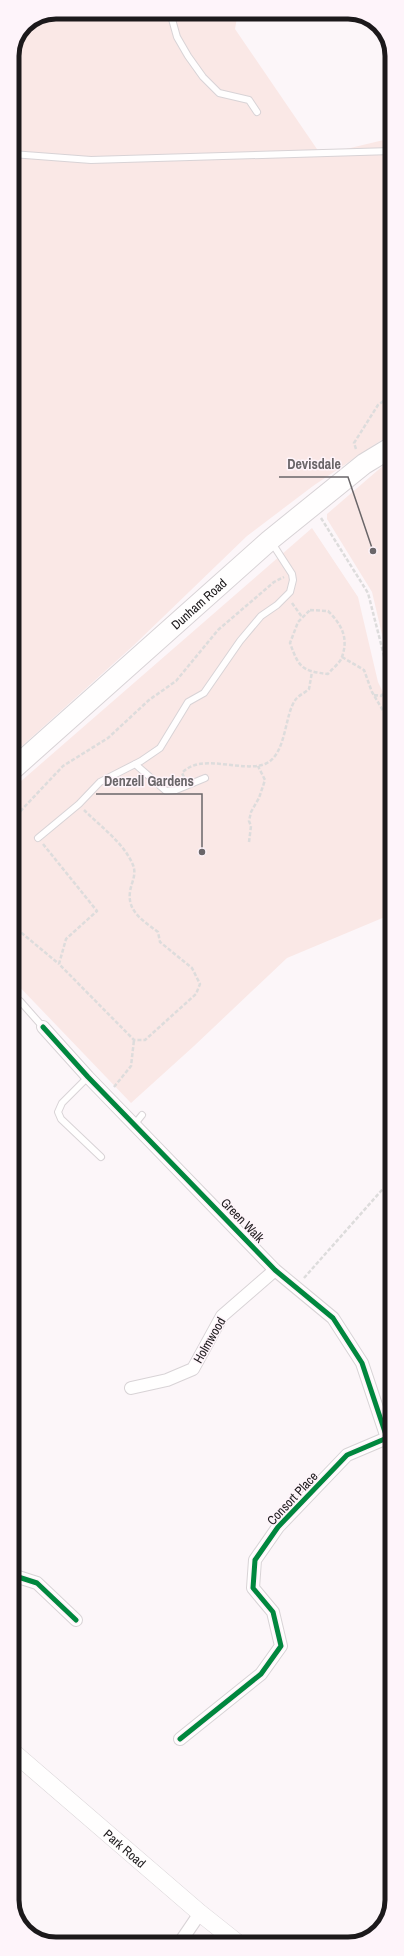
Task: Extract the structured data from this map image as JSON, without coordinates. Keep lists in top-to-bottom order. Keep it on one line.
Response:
{"streets":{"highway":["Dunham Road"],"main road":["Park Road"],"street":["Green Walk","Holmwood","Consort Place"]},"crossings":[["Green Walk","Holmwood"]],"places":["Devisdale","Denzell Gardens"]}
